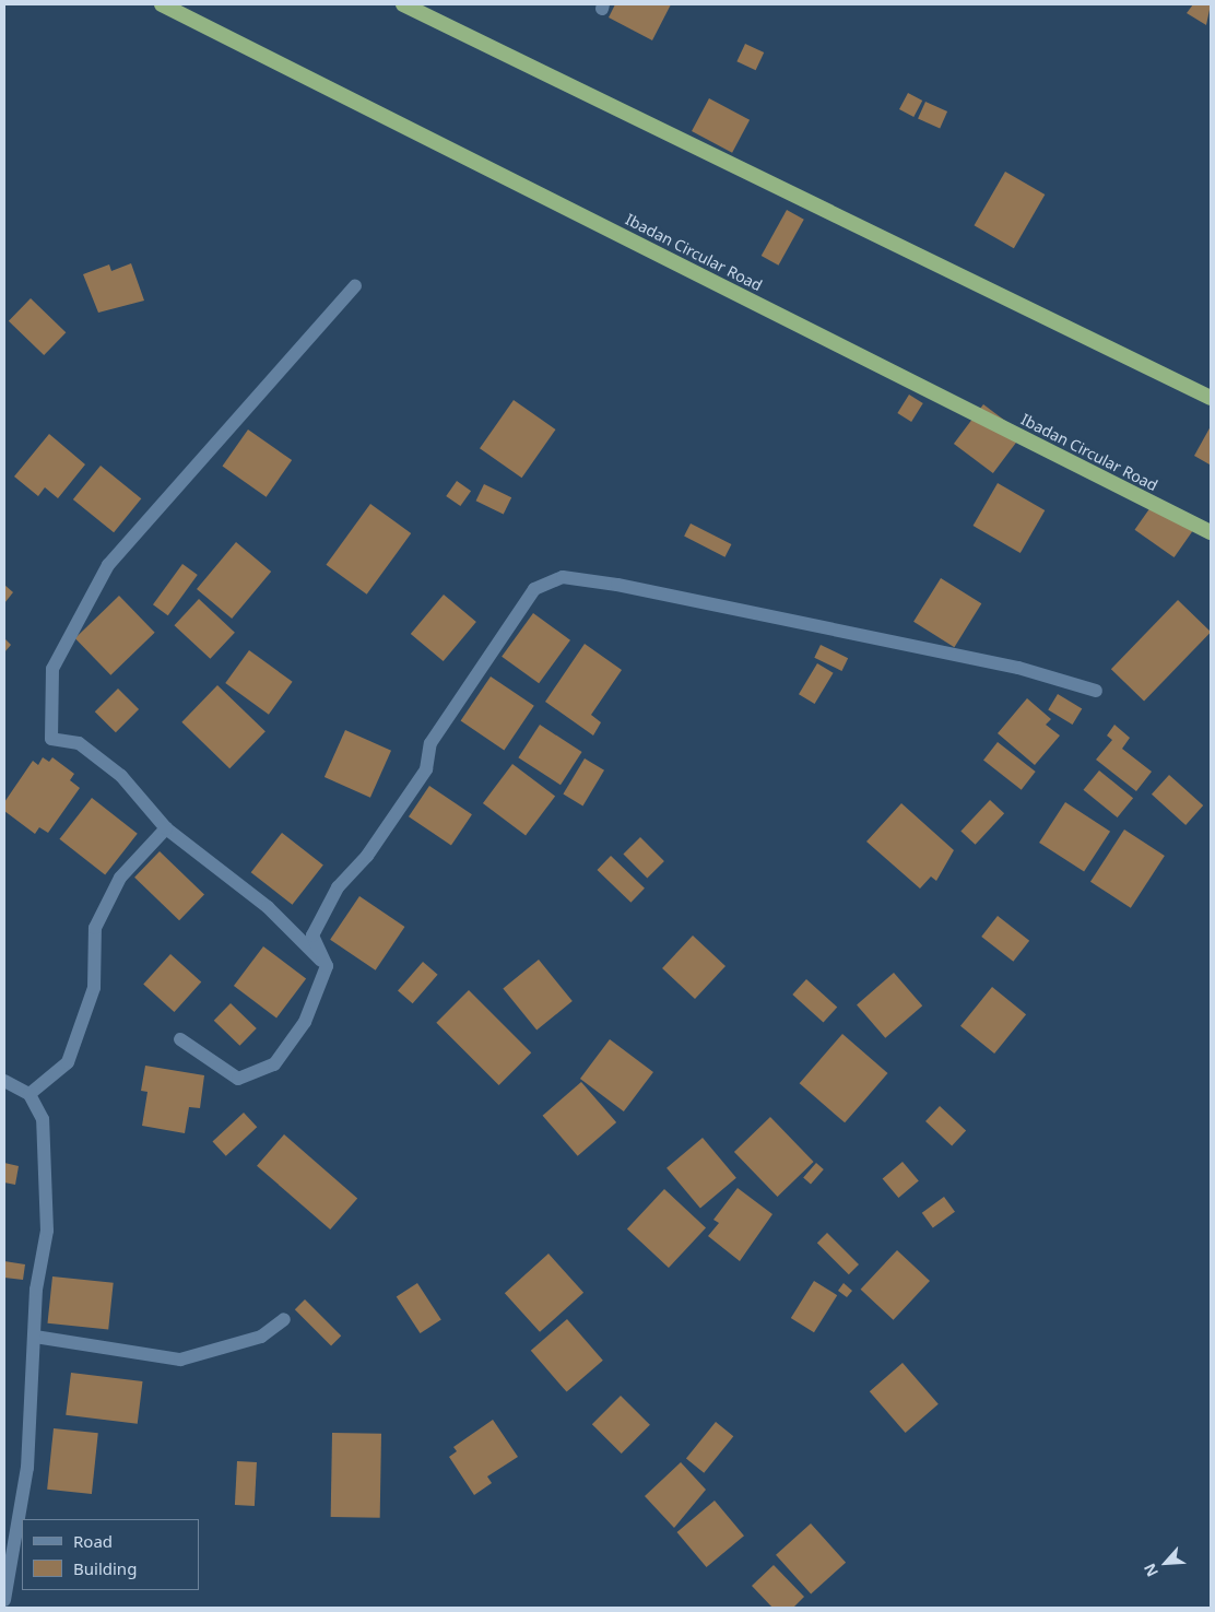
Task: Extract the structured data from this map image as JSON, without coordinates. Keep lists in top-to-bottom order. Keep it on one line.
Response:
{"streets":{"highway":["Ibadan Circular Road"]},"legend":["Road","Building"],"north":"bottom left"}
